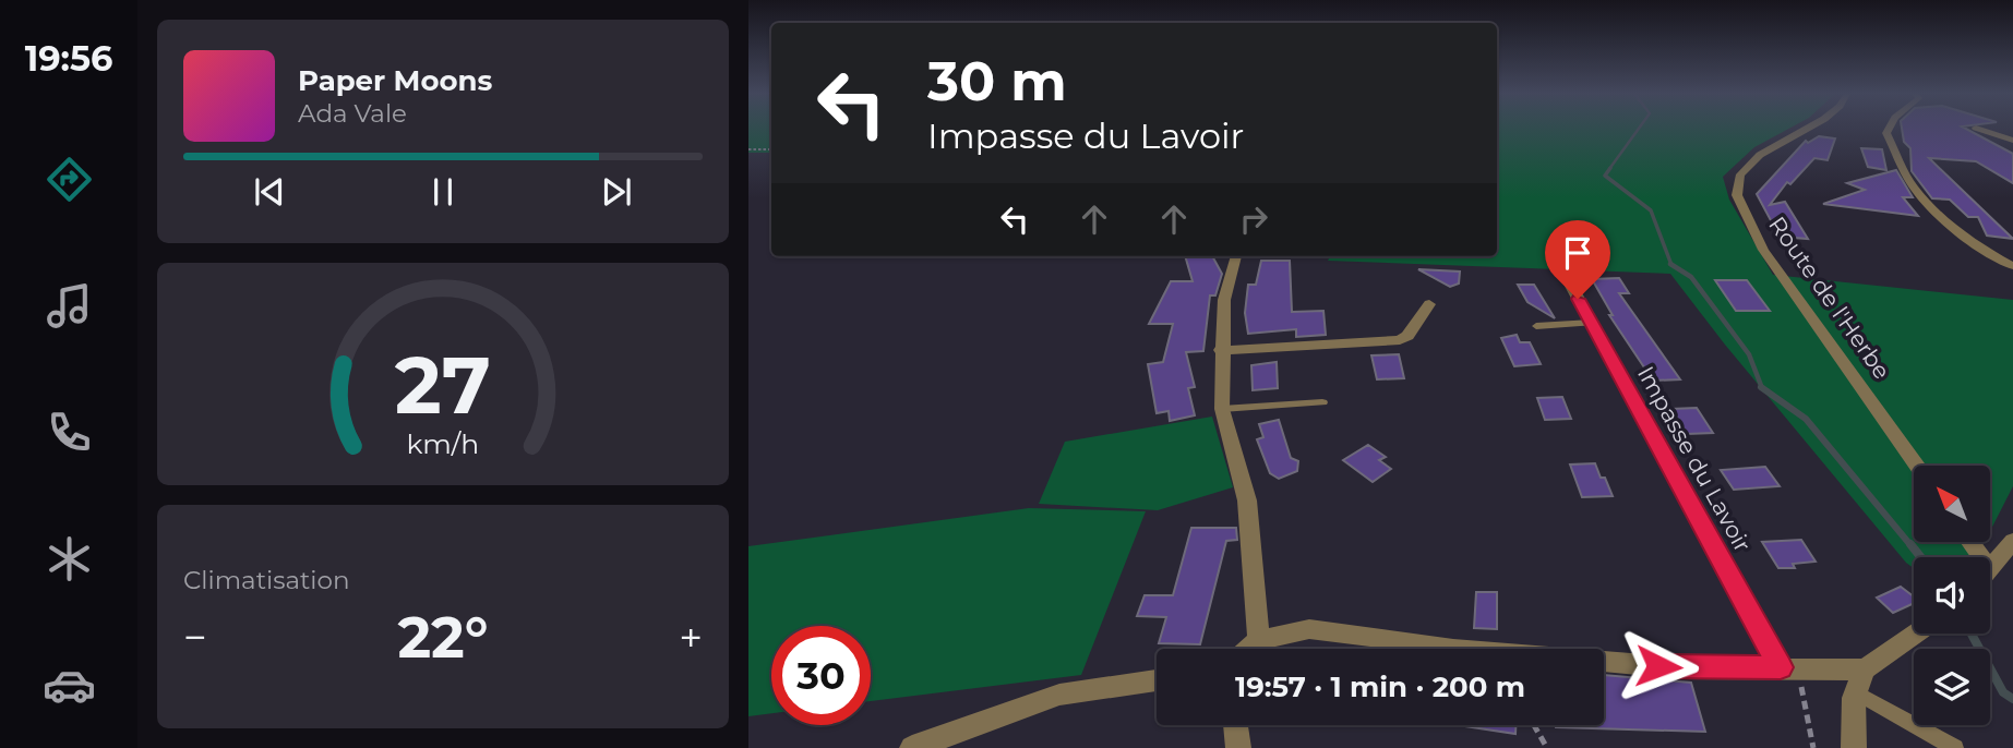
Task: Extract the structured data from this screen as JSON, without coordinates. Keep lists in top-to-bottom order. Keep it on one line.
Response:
{"streets":{"street":["Route de l'Herbe","Impasse du Lavoir"]},"north":"top left","page":{"tabs":"19:56","turn":["30 m","Impasse du Lavoir"],"song":["Paper Moons","Ada Vale"],"tile":"Climatisation","heat":["−","22°","+"],"limit":"30","trip":"19:57 · 1 min · 200 m","gauge":["27","km/h"]}}
